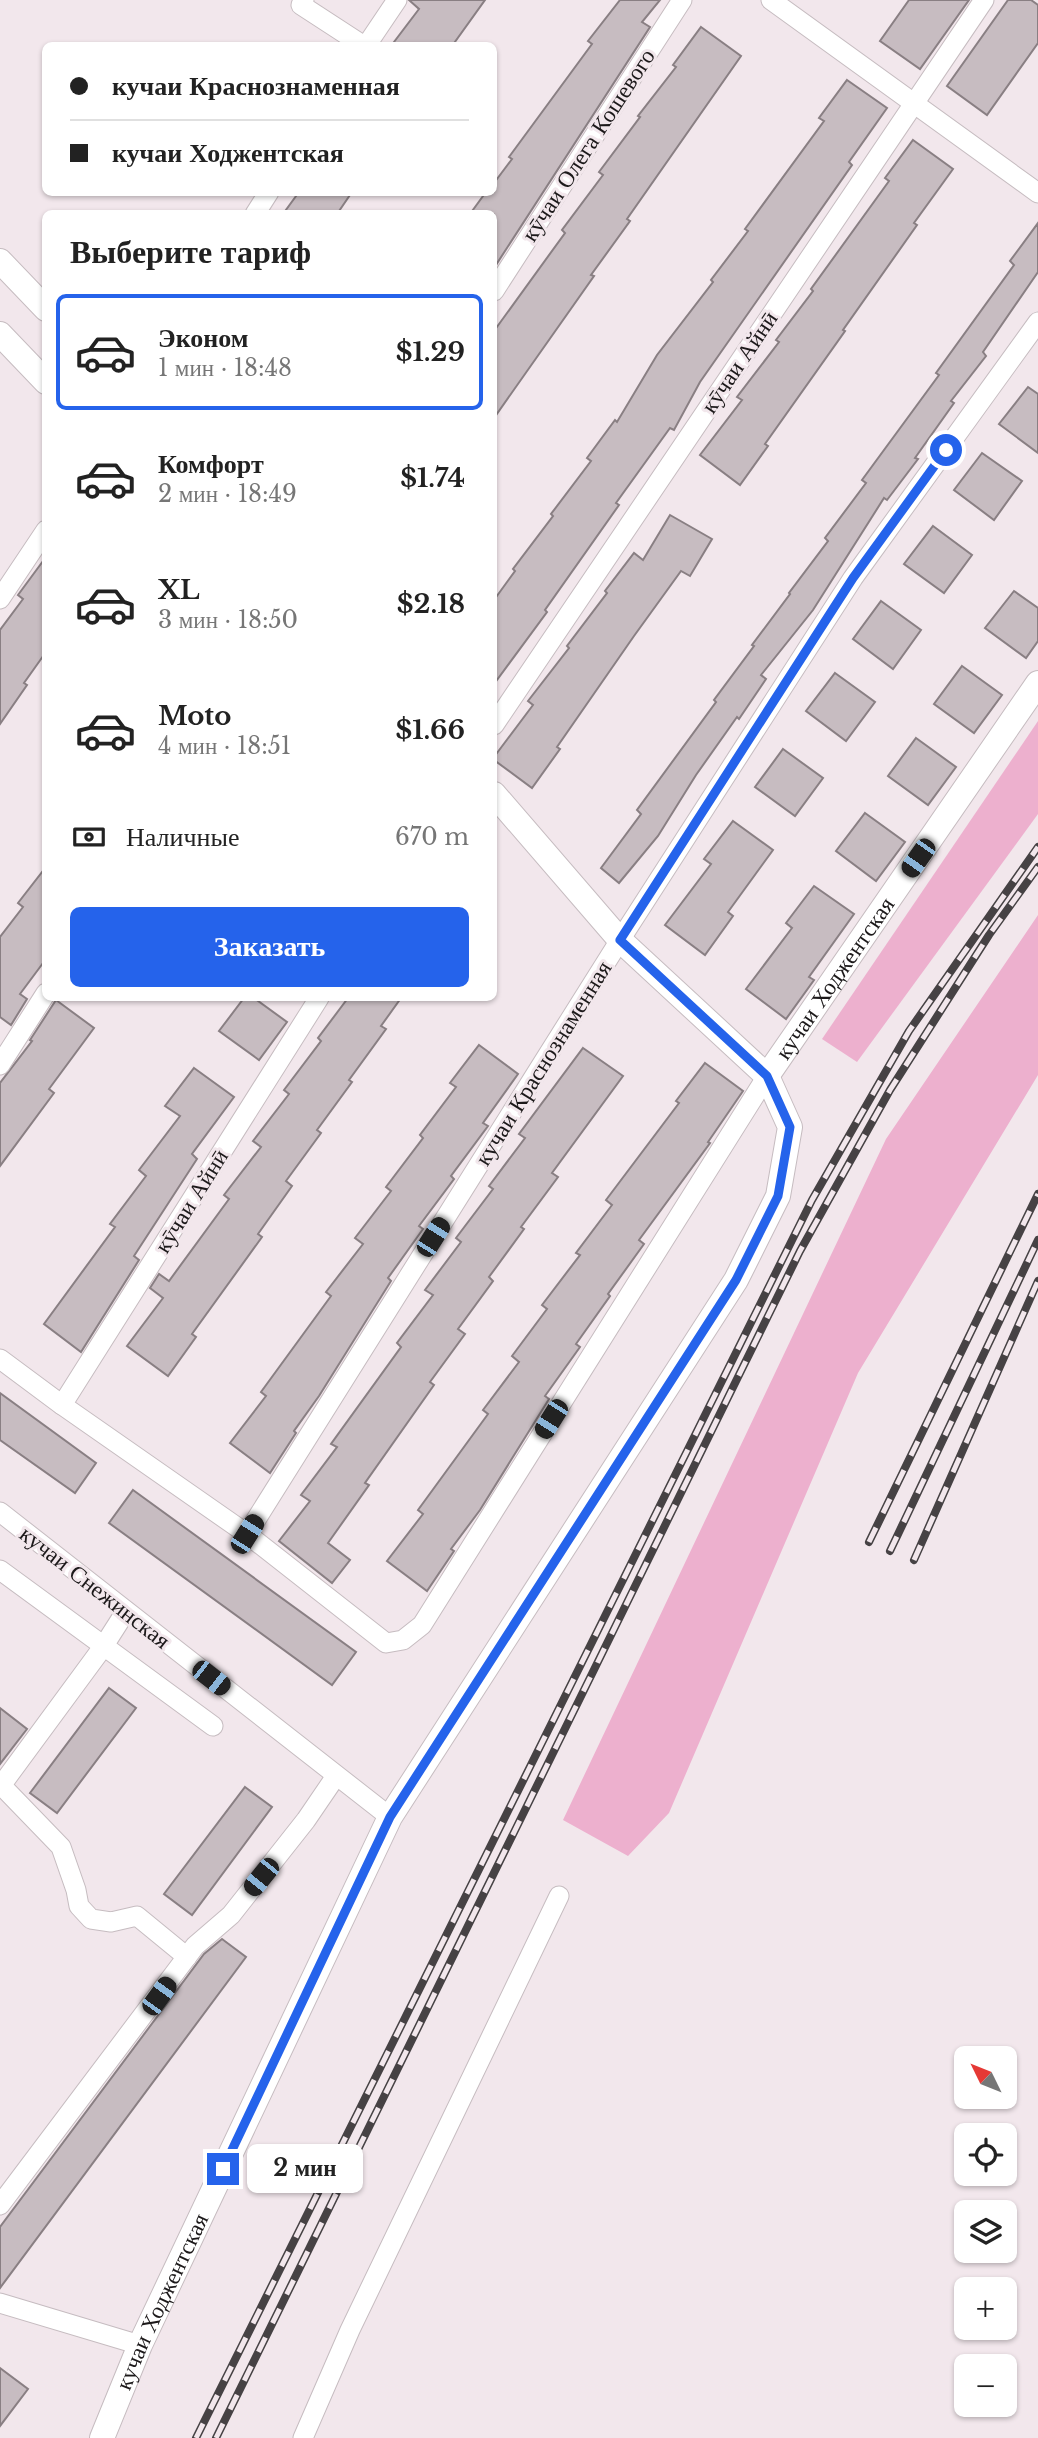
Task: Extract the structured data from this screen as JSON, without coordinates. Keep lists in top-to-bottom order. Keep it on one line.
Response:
{"streets":{"main road":["кучаи Ходжентская"],"street":["кӯчаи Олега Кошевого","кӯчаи Айнӣ","кучаи Краснознаменная","кучаи Снежинская"]},"crossings":[["кучаи Ходжентская","кучаи Снежинская"]],"north":"top left","page":{"banner":["кучаи Краснознаменная","кучаи Ходжентская"],"heading":"Выберите тариф","list":[{"name":"Эконом","note":"1 мин · 18:48","value":"$1.29"},{"name":"Комфорт","note":"2 мин · 18:49","value":"$1.74"},{"name":"XL","note":"3 мин · 18:50","value":"$2.18"},{"name":"Moto","note":"4 мин · 18:51","value":"$1.66"}],"pay":["Наличные","670 m"],"buttons":"Заказать","map_buttons":["+","−"],"bubble":"2 мин"}}
